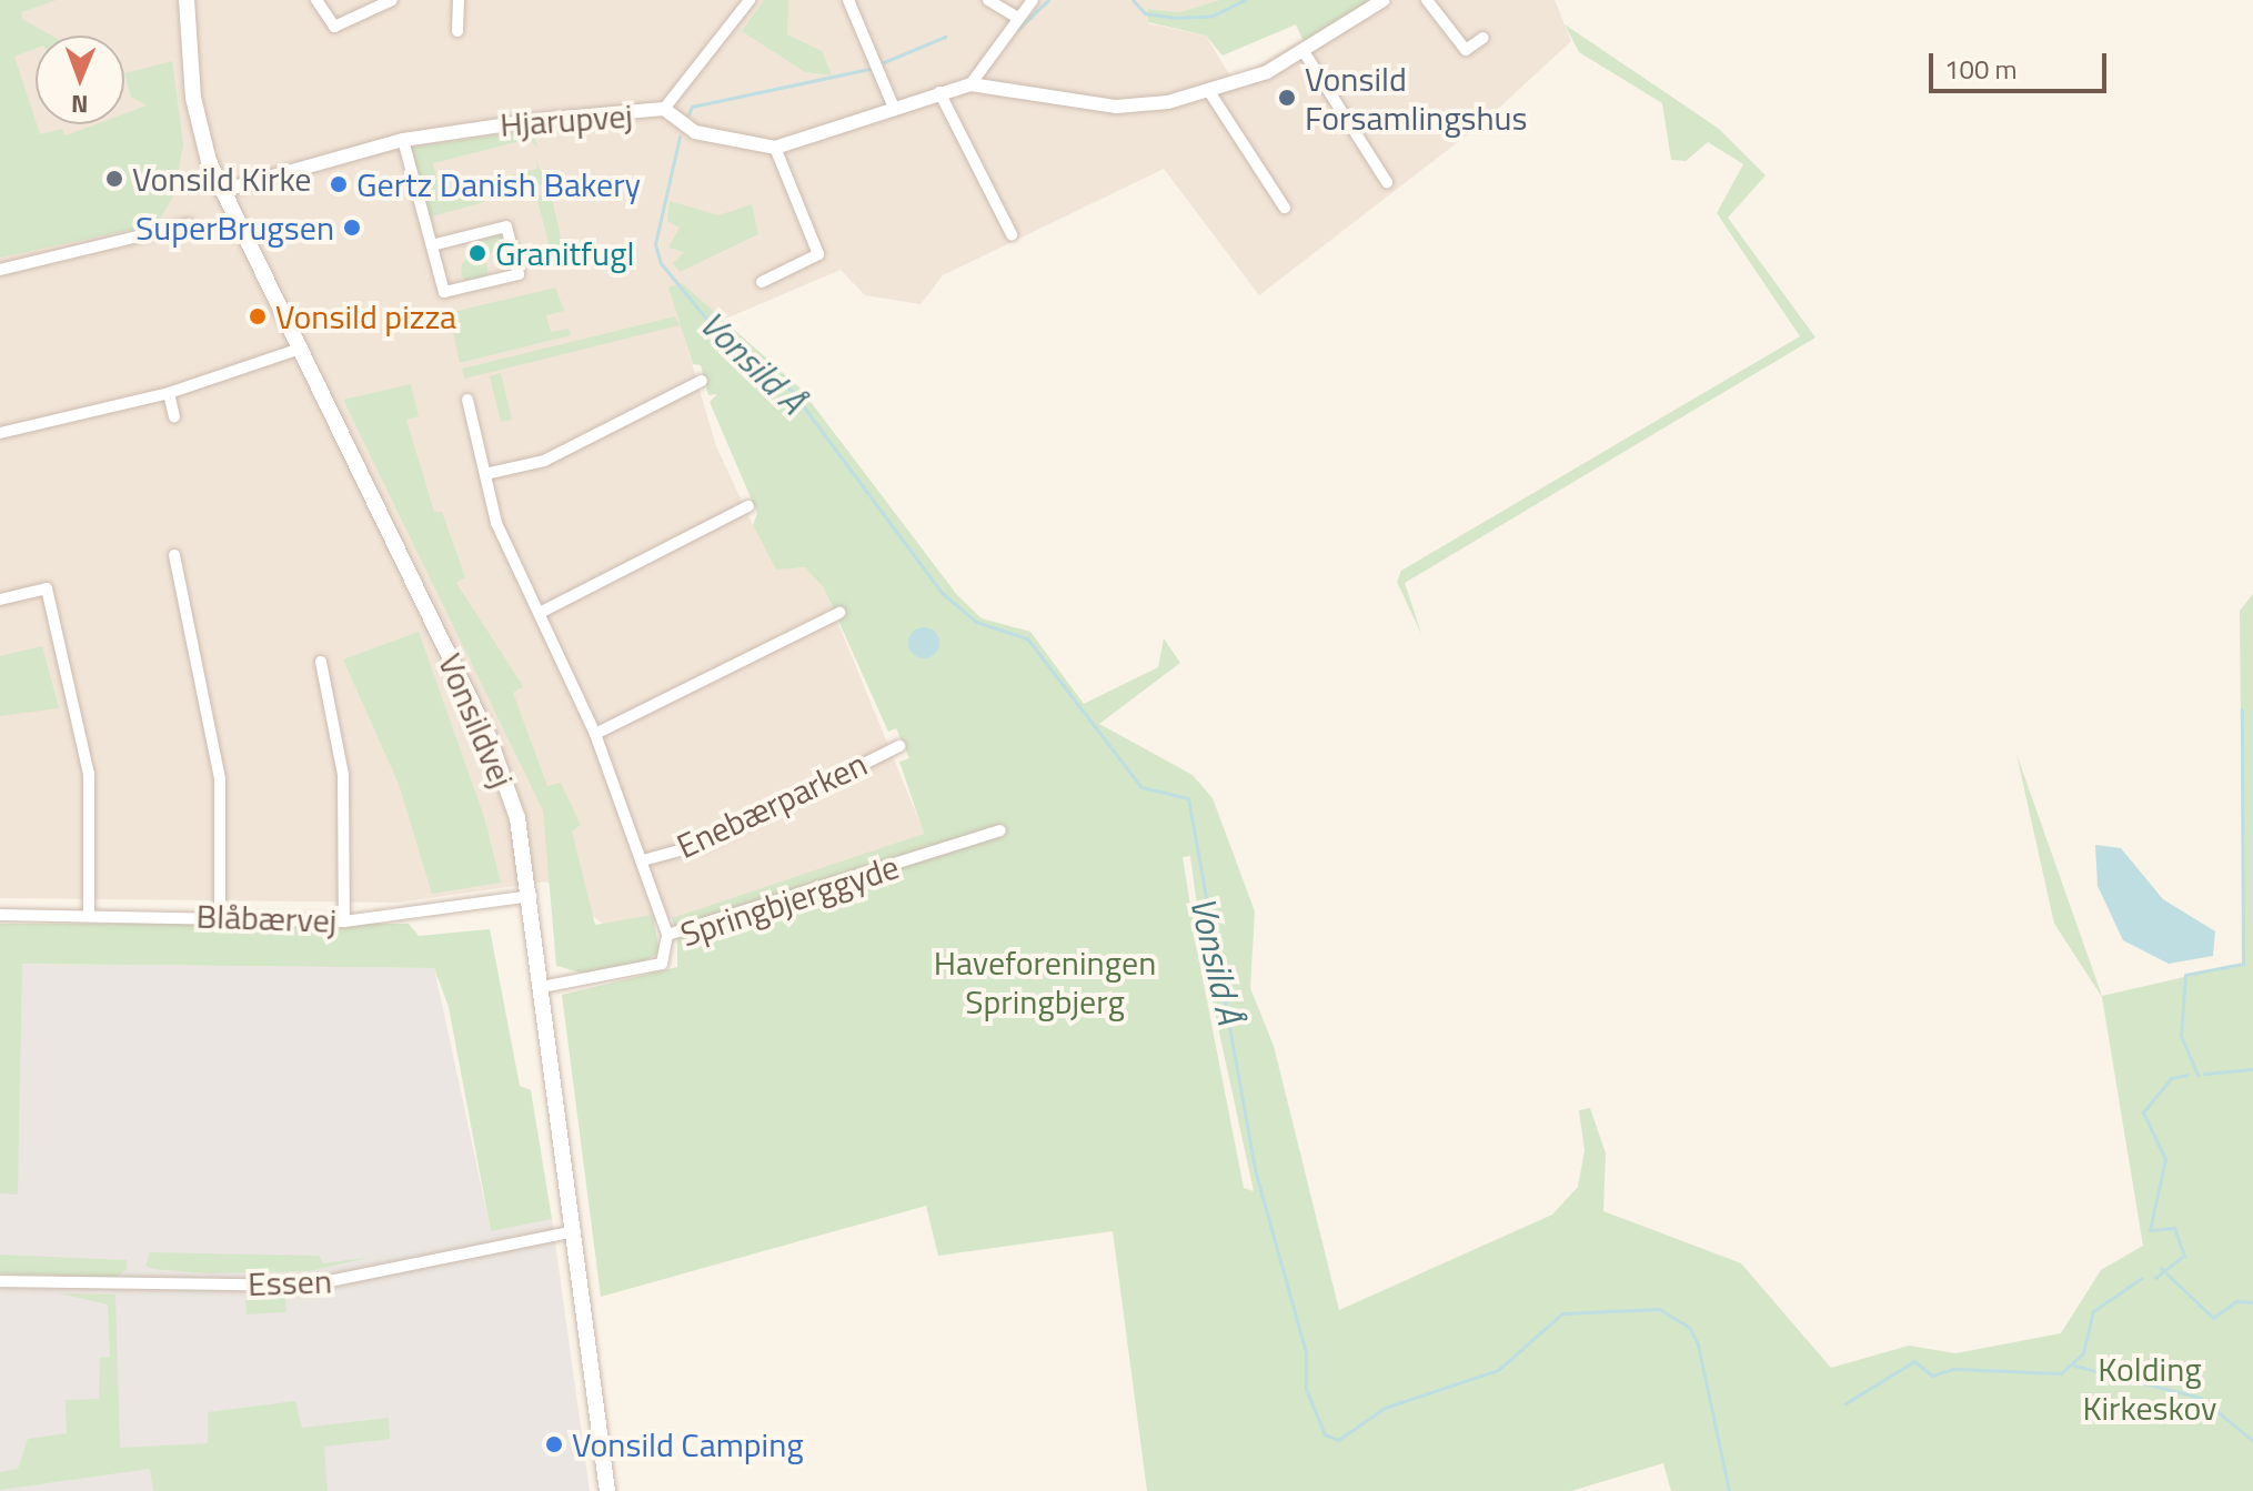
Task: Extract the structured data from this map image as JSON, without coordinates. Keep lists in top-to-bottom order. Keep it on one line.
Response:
{"streets":{"main road":["Vonsildvej"],"street":["Hjarupvej","Enebærparken","Springbjerggyde","Blåbærvej","Essen"]},"crossings":[["Hjarupvej","Vonsildvej"],["Vonsildvej","Springbjerggyde"],["Vonsildvej","Blåbærvej"],["Vonsildvej","Essen"],["Enebærparken","Springbjerggyde"]],"water":["Vonsild Å"],"parks":["Haveforeningen Springbjerg","Kolding Kirkeskov"],"places":["Vonsild Forsamlingshus","Vonsild Kirke","Gertz Danish Bakery","SuperBrugsen","Granitfugl","Vonsild pizza","Vonsild Camping"],"scale_bar":"100 m","north":"bottom"}
